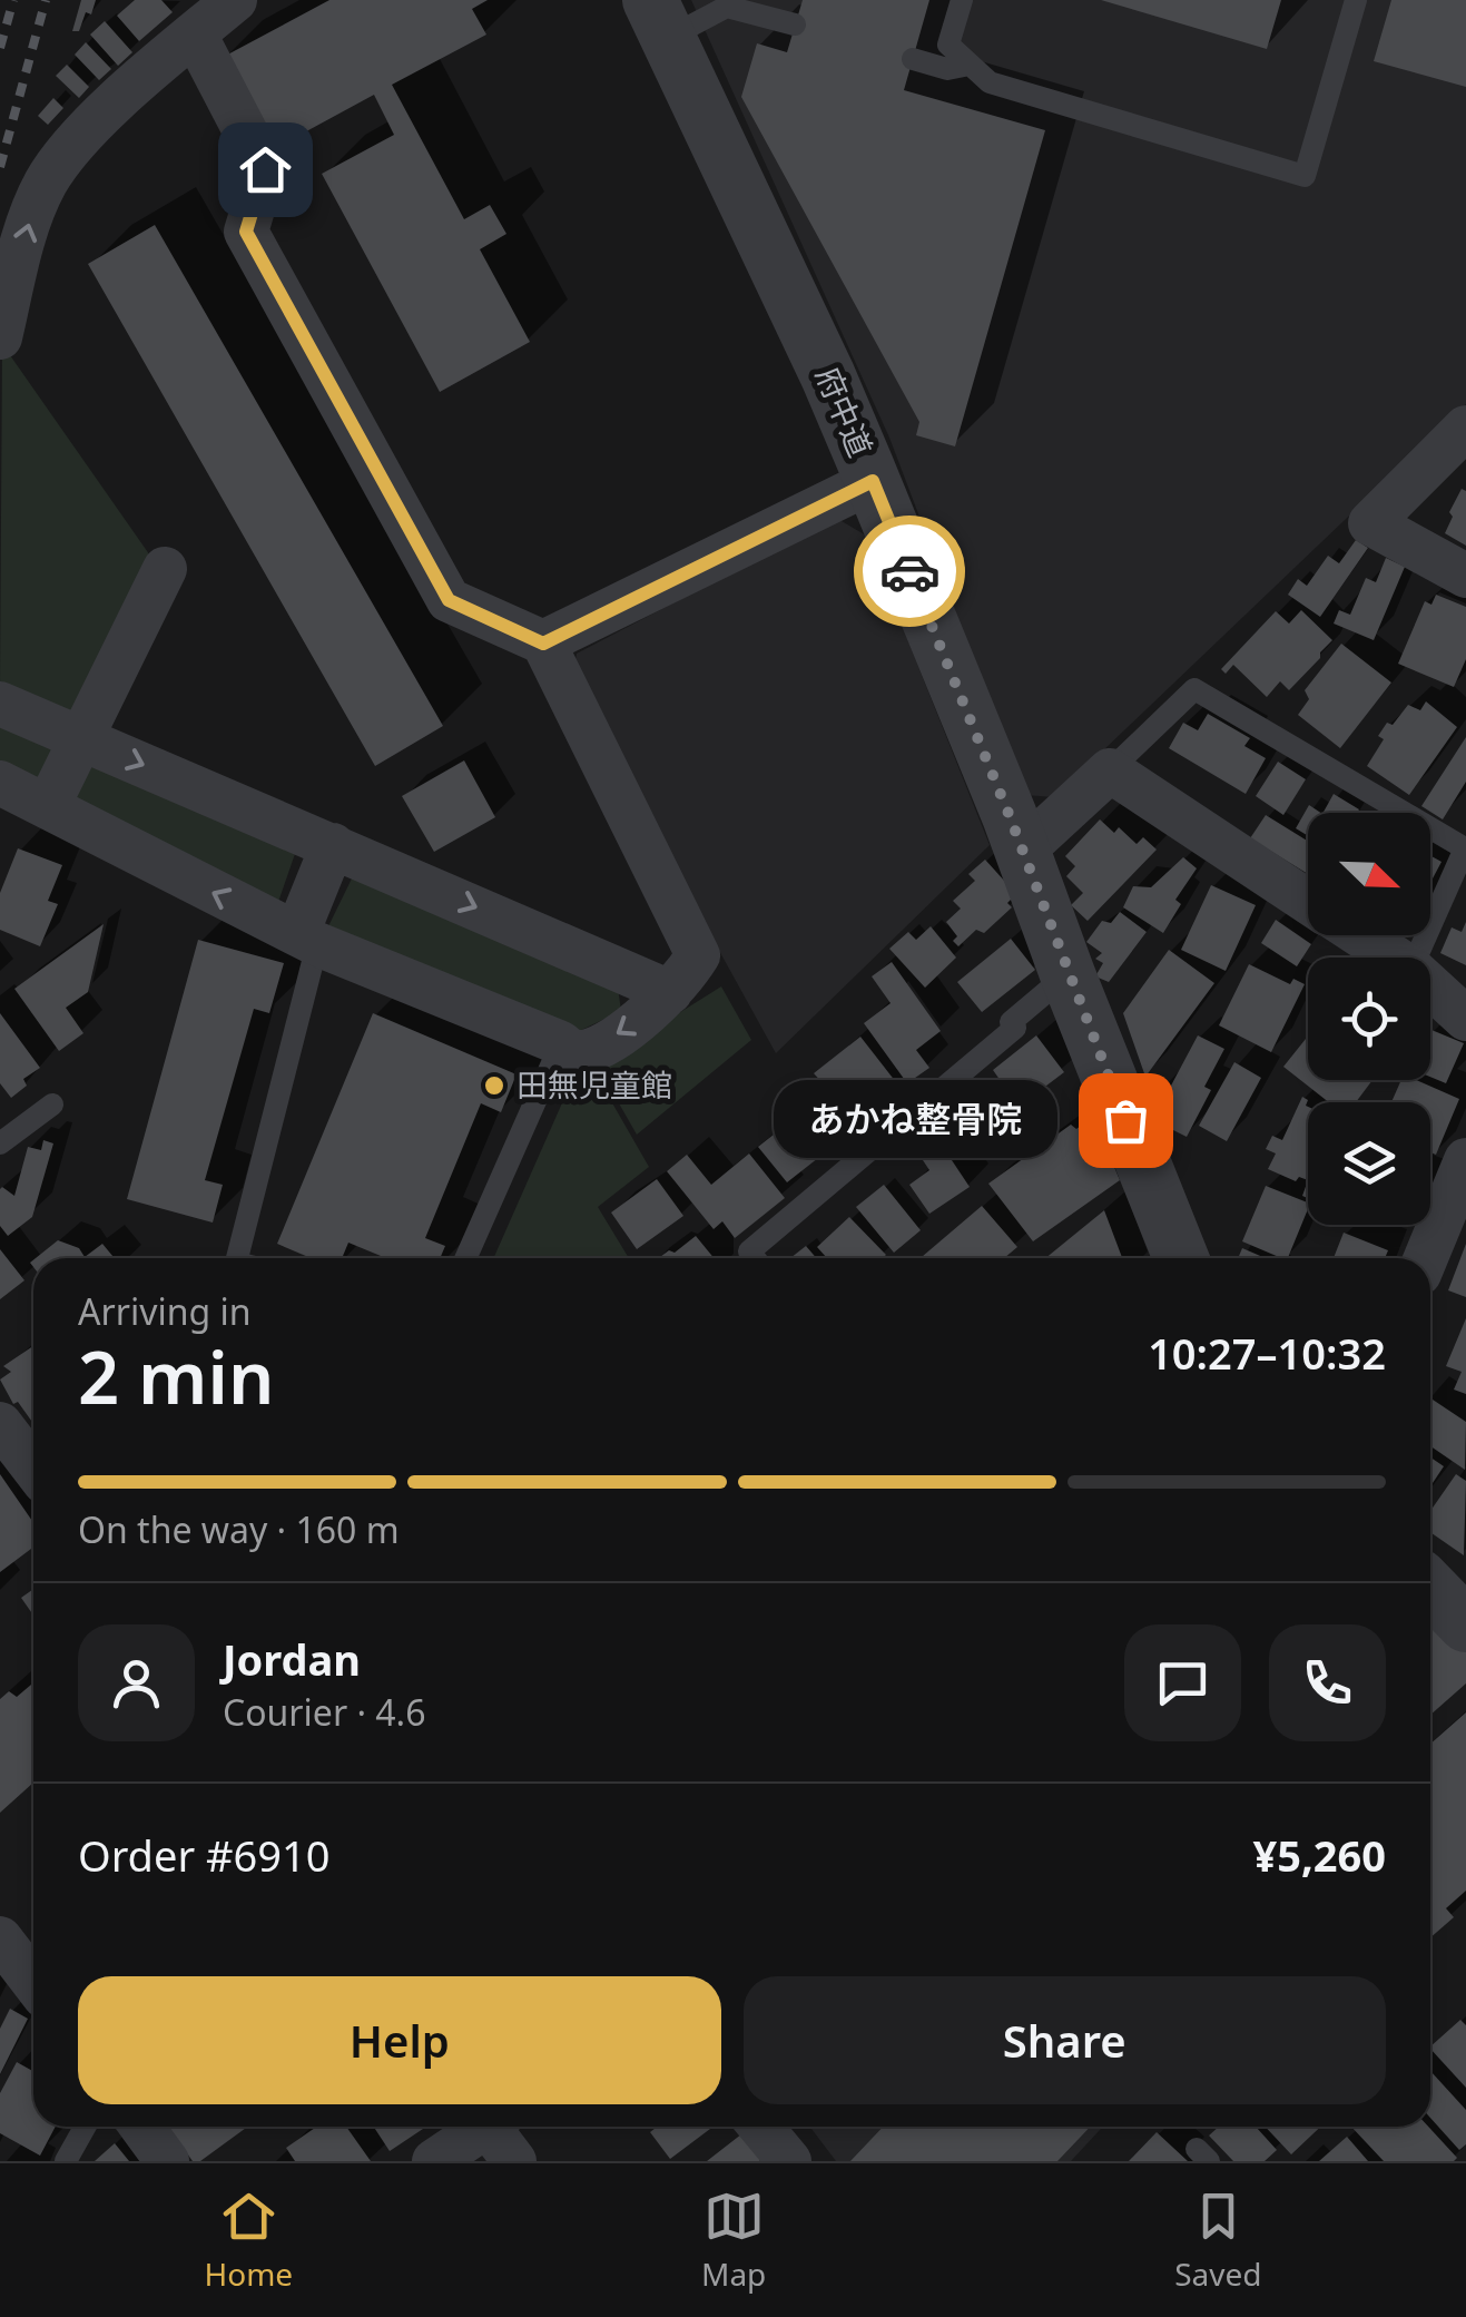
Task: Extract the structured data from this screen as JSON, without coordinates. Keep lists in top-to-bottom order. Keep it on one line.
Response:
{"streets":{"street":["府中道"]},"places":["田無児童館","あかね整骨院"],"north":"bottom right","page":{"bubble":"あかね整骨院","heading":["2 min","Arriving in","10:27–10:32"],"panel":["Jordan","Courier · 4.6","Order #6910","¥5,260"],"bar":"On the way · 160 m","buttons":["Help","Share"],"tabs":["Home","Map","Saved"]}}
